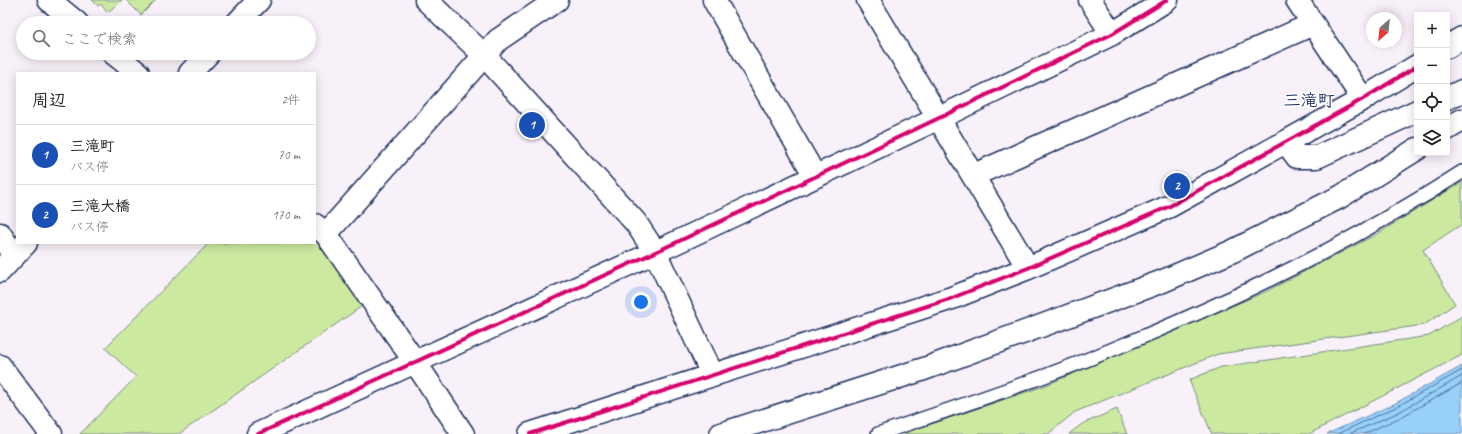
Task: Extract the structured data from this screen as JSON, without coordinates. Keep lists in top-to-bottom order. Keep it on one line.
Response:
{"districts":["三滝町"],"north":"bottom left","page":{"map_buttons":["+","−"],"search":"ここで検索","heading":["周辺","2件"],"pins":["1","2"],"list":[{"mark":"1","name":"三滝町","note":"バス停","value":"70 m"},{"mark":"2","name":"三滝大橋","note":"バス停","value":"170 m"}]}}
